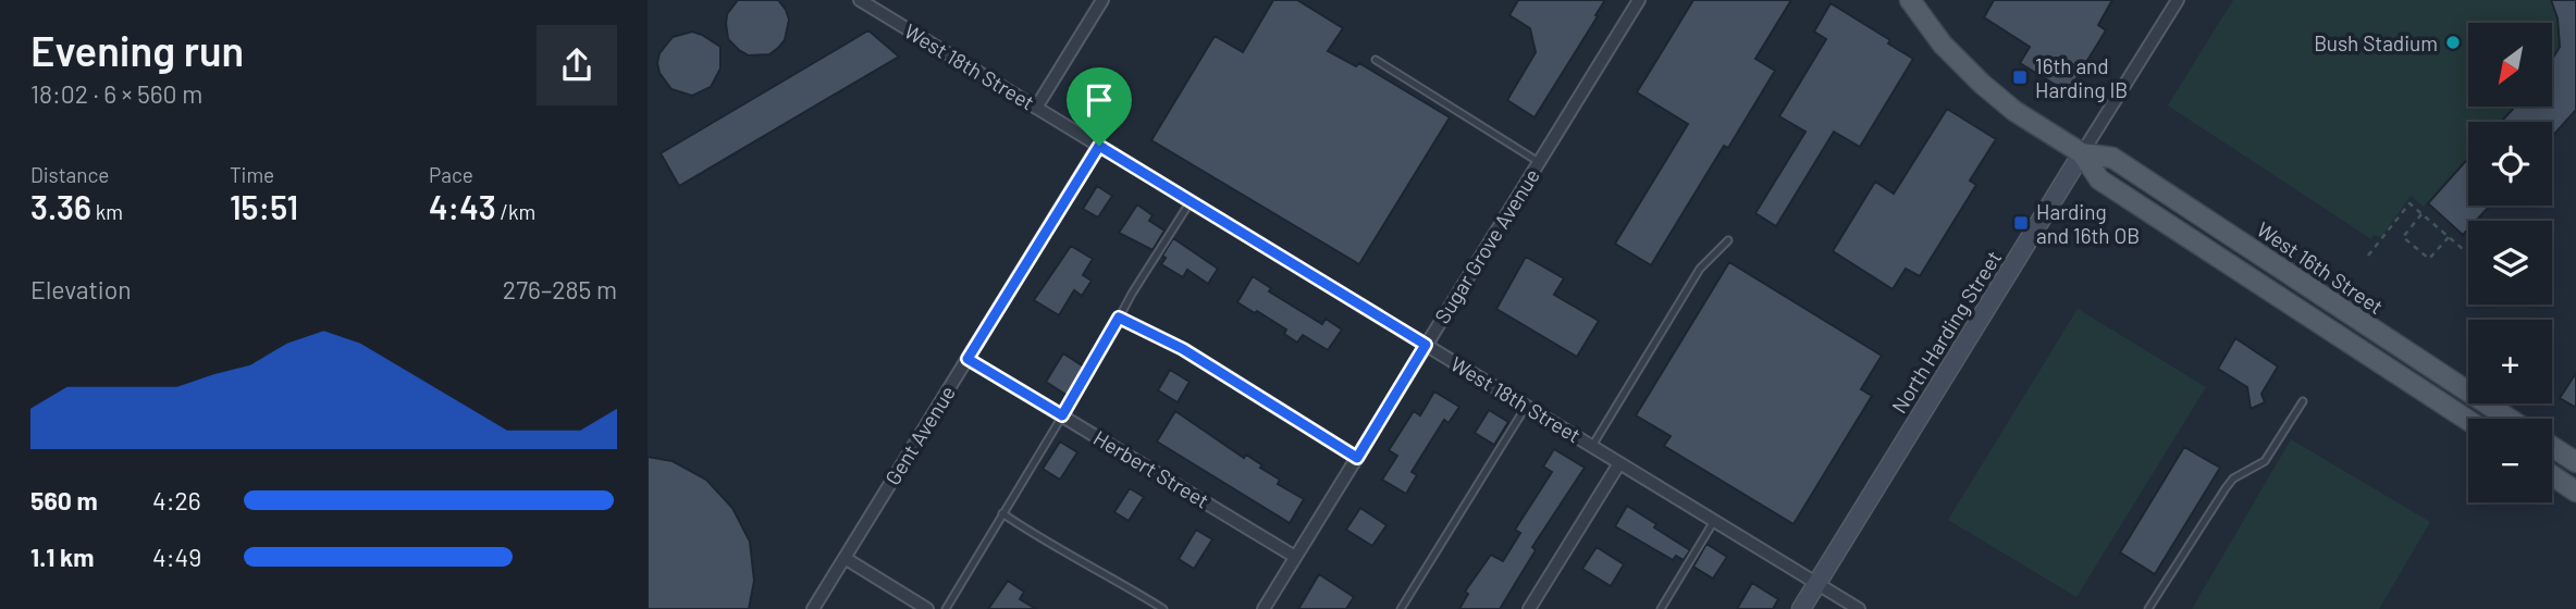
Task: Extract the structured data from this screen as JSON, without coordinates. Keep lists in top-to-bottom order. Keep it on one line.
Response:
{"streets":{"main road":["West 16th Street"],"street":["West 18th Street","Sugar Grove Avenue","North Harding Street","Gent Avenue","Herbert Street"]},"crossings":[["West 18th Street","Sugar Grove Avenue"],["West 18th Street","North Harding Street"],["West 18th Street","Gent Avenue"],["Sugar Grove Avenue","Herbert Street"],["West 16th Street","North Harding Street"],["Gent Avenue","Herbert Street"]],"places":{"other":["Bush Stadium"],"transit":["16th and Harding IB","Harding and 16th OB"]},"north":"bottom left","page":{"heading":["Evening run","18:02 · 6 × 560 m"],"map_buttons":["+","−"],"stats":[["Distance","3.36 km"],["Time","15:51"],["Pace","4:43 /km"]],"chart":["Elevation","276–285 m"],"list":[{"name":"560 m","note":"4:26"},{"name":"1.1 km","note":"4:49"}]}}
